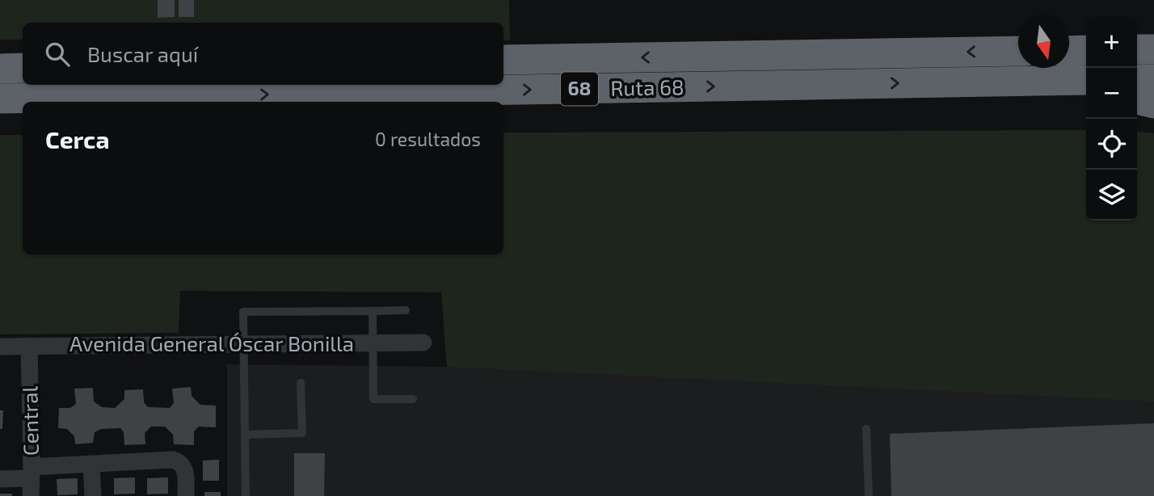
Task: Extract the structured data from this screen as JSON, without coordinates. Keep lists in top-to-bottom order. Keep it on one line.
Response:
{"streets":{"highway":["Ruta 68","68"],"street":["Avenida General Óscar Bonilla","Central"]},"crossings":[["Avenida General Óscar Bonilla","Central"]],"north":"bottom","page":{"map_buttons":["+","−"],"search":"Buscar aquí","heading":["Cerca","0 resultados"]}}
